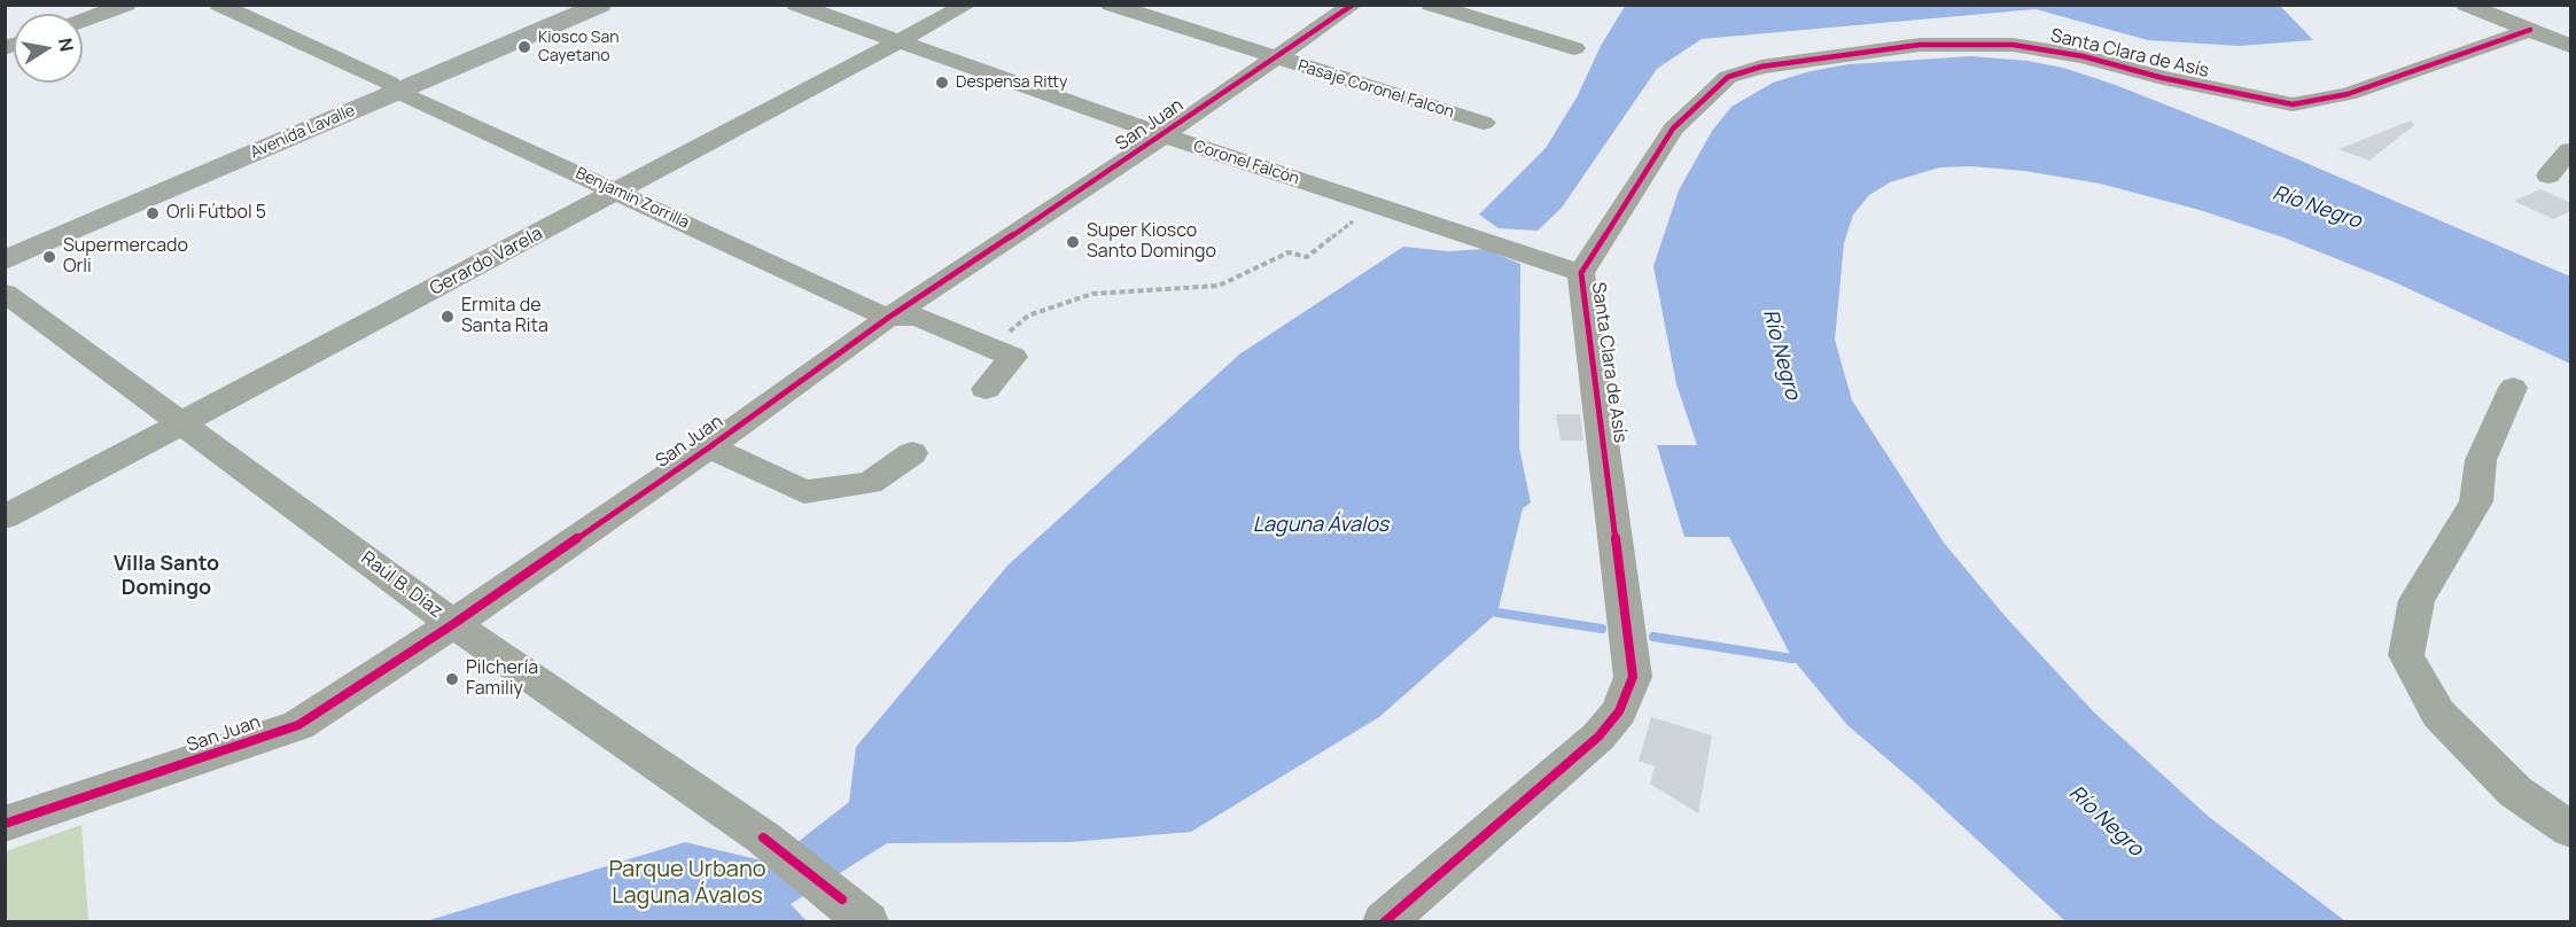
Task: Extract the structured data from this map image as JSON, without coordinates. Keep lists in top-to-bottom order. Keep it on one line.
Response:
{"streets":{"main road":["Avenida Lavalle"],"street":["Santa Clara de Asís","Pasaje Coronel Falcon","San Juan","Coronel Falcón","Benjamín Zorrilla","Gerardo Varela","Raúl B. Díaz"]},"crossings":[["Santa Clara de Asís","Coronel Falcón"],["Pasaje Coronel Falcon","San Juan"],["San Juan","Coronel Falcón"],["San Juan","Benjamín Zorrilla"],["San Juan","Raúl B. Díaz"],["Avenida Lavalle","Benjamín Zorrilla"],["Coronel Falcón","Gerardo Varela"],["Benjamín Zorrilla","Gerardo Varela"],["Gerardo Varela","Raúl B. Díaz"]],"districts":["Villa Santo Domingo"],"water":["Río Negro","Laguna Ávalos"],"parks":["Parque Urbano Laguna Ávalos"],"places":["Kiosco San Cayetano","Despensa Ritty","Orli Fútbol 5","Super Kiosco Santo Domingo","Supermercado Orli","Ermita de Santa Rita","Pilchería Familiy"],"north":"right"}
